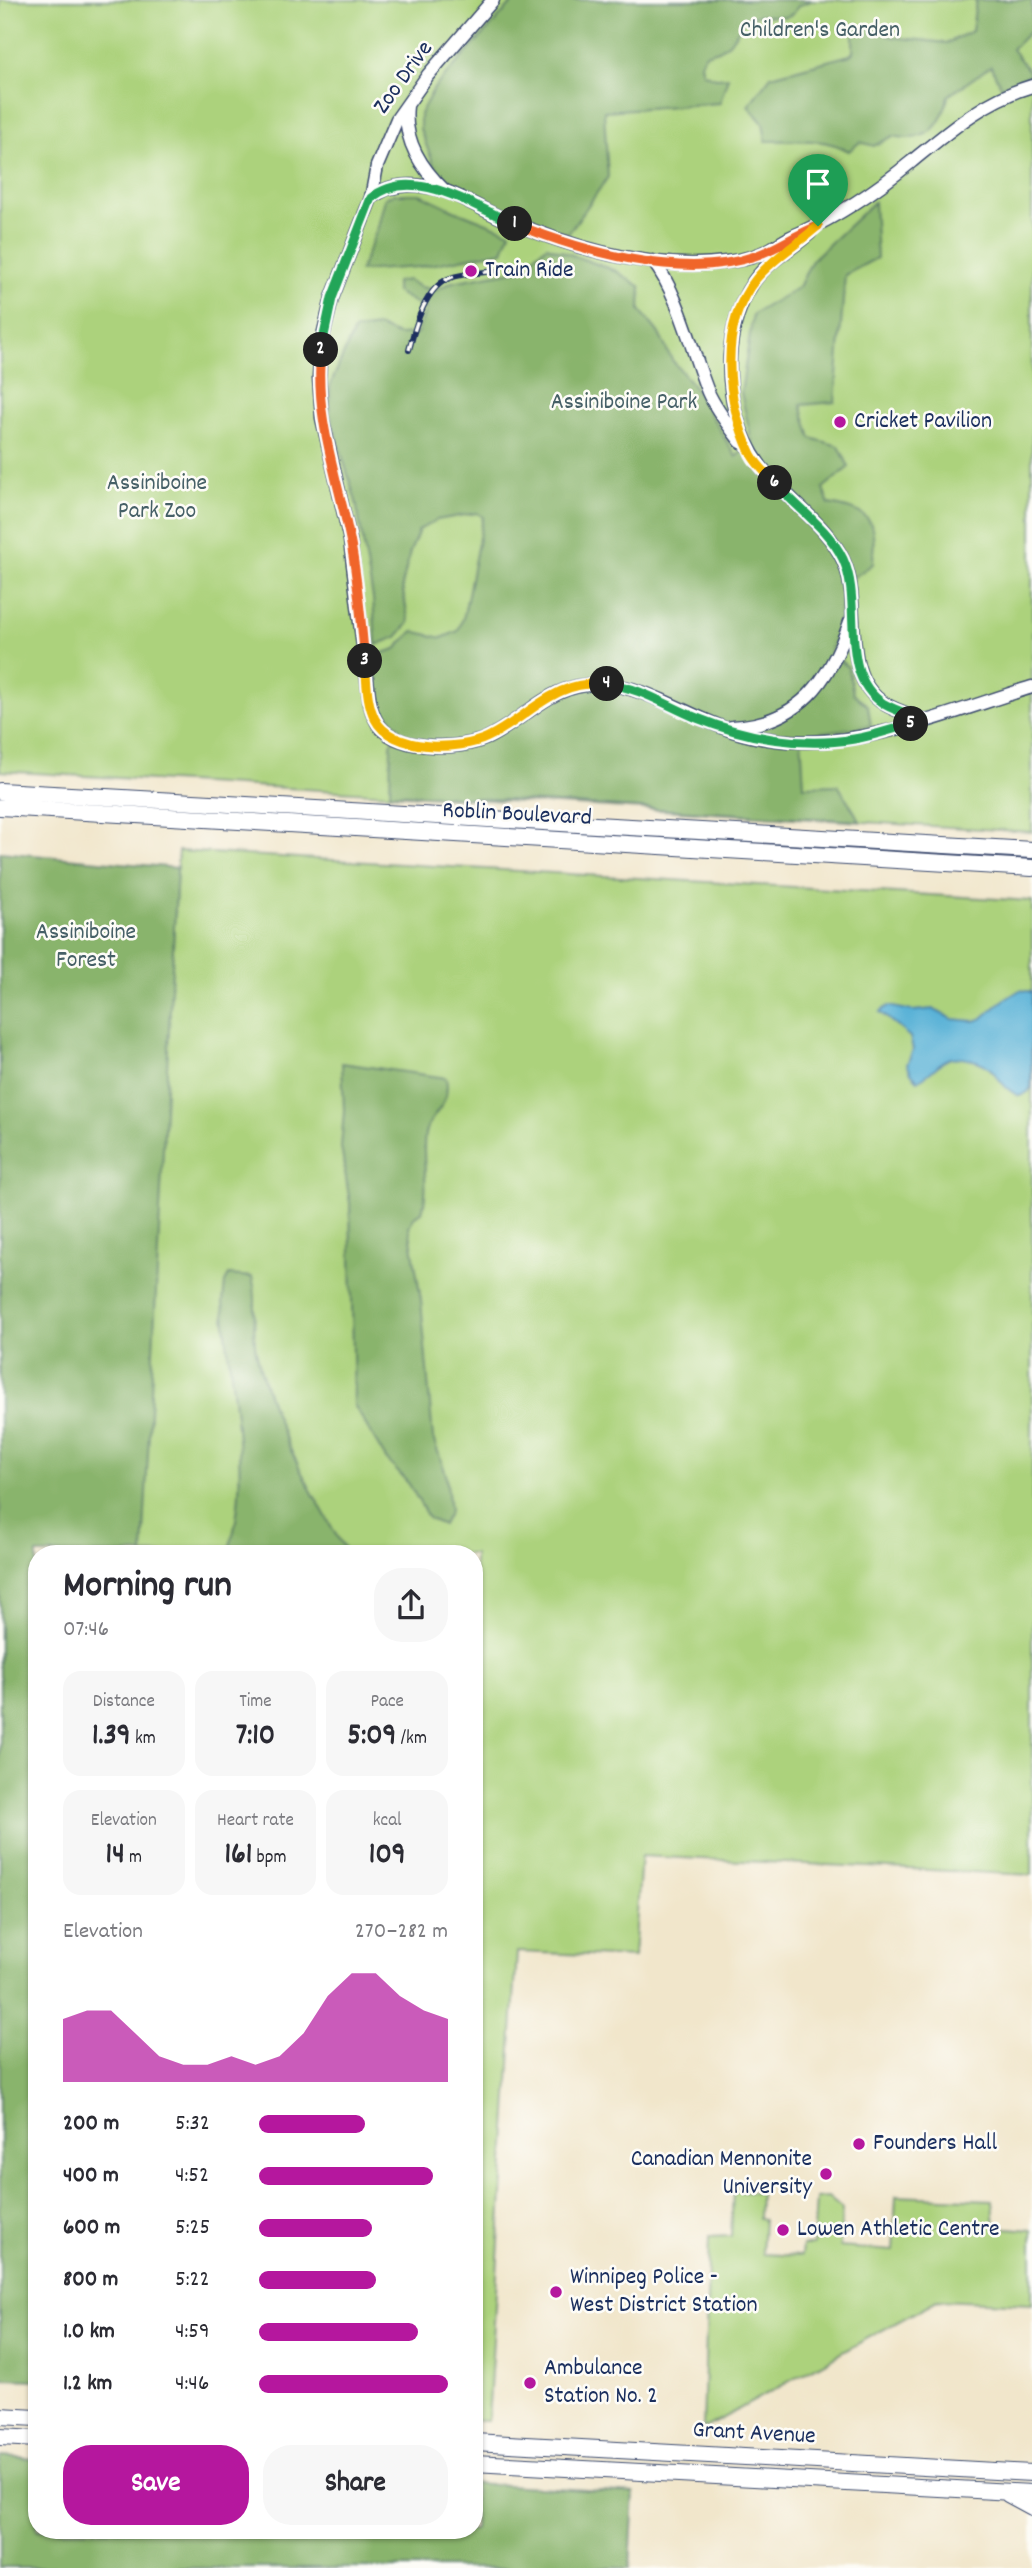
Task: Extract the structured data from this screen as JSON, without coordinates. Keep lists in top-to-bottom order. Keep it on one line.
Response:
{"streets":{"main road":["Roblin Boulevard","Grant Avenue"],"street":["Zoo Drive"]},"parks":["Children's Garden","Assiniboine Park","Assiniboine Park Zoo","Assiniboine Forest"],"places":["Train Ride","Cricket Pavilion","Founders Hall","Canadian Mennonite University","Lowen Athletic Centre","Winnipeg Police - West District Station","Ambulance Station No. 2"],"page":{"pins":["1","2","6","3","4","5"],"heading":["Morning run","07:46"],"stats":[["Distance","1.39 km"],["Time","7:10"],["Pace","5:09 /km"],["Elevation","14 m"],["Heart rate","161 bpm"],["kcal","109"]],"chart":["Elevation","270–282 m"],"list":[{"name":"200 m","note":"5:32"},{"name":"400 m","note":"4:52"},{"name":"600 m","note":"5:25"},{"name":"800 m","note":"5:22"},{"name":"1.0 km","note":"4:59"},{"name":"1.2 km","note":"4:46"}],"buttons":["Save","Share"]}}
